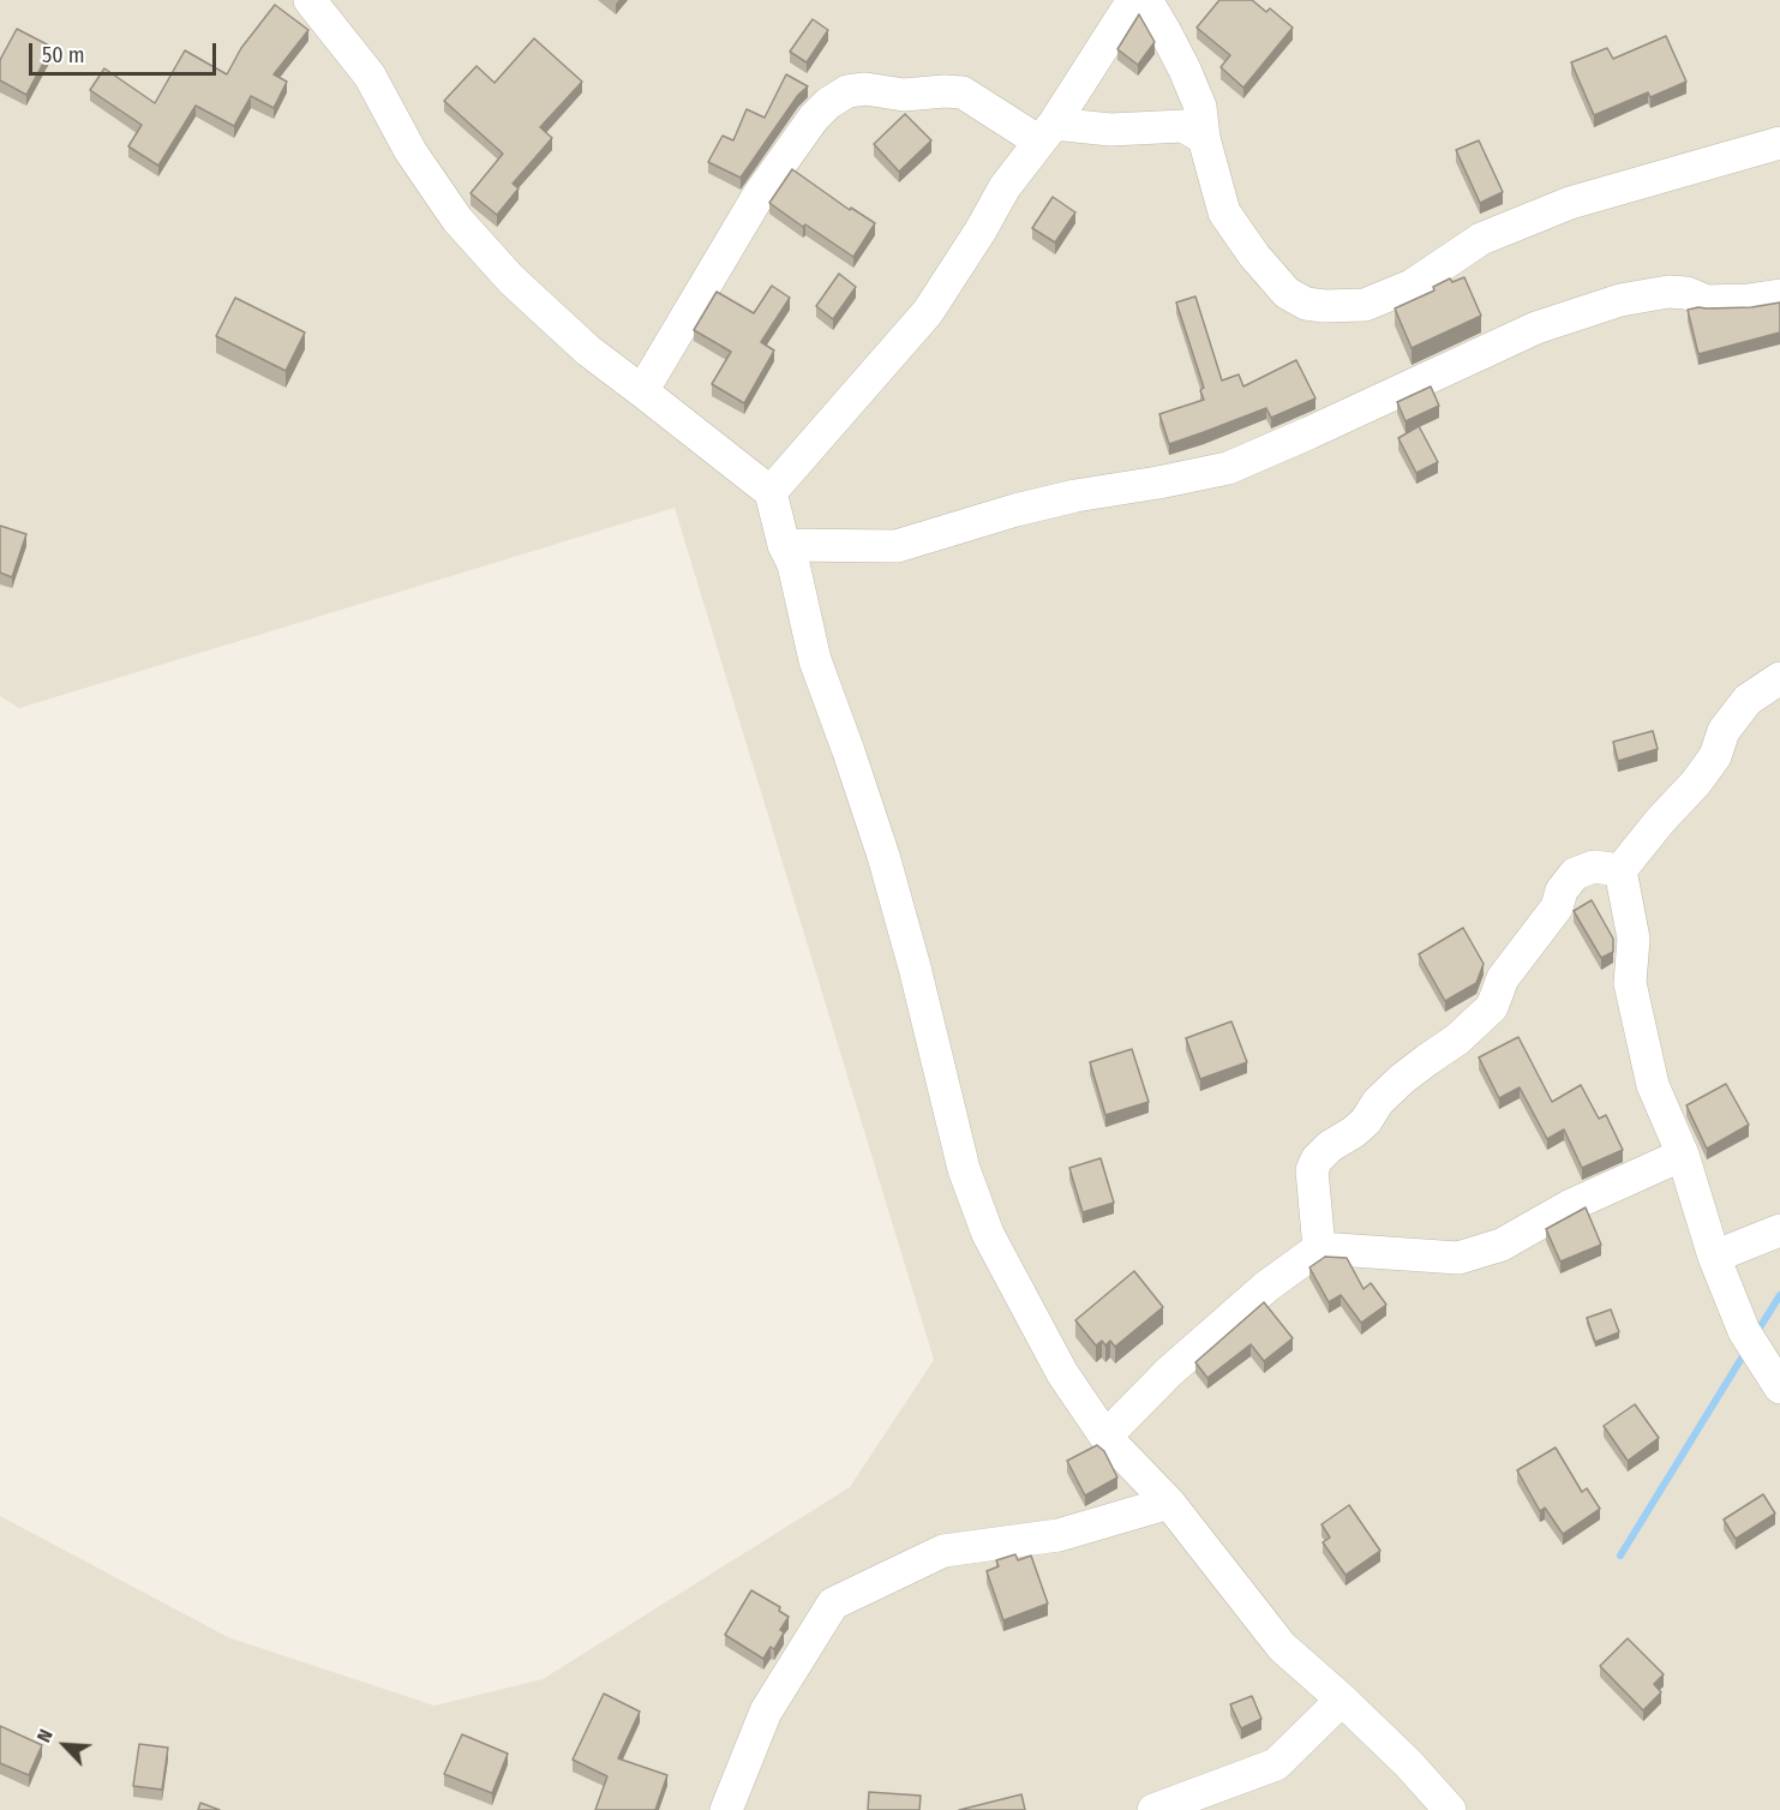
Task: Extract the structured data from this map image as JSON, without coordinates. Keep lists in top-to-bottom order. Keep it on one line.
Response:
{"scale_bar":"50 m","north":"top left"}
